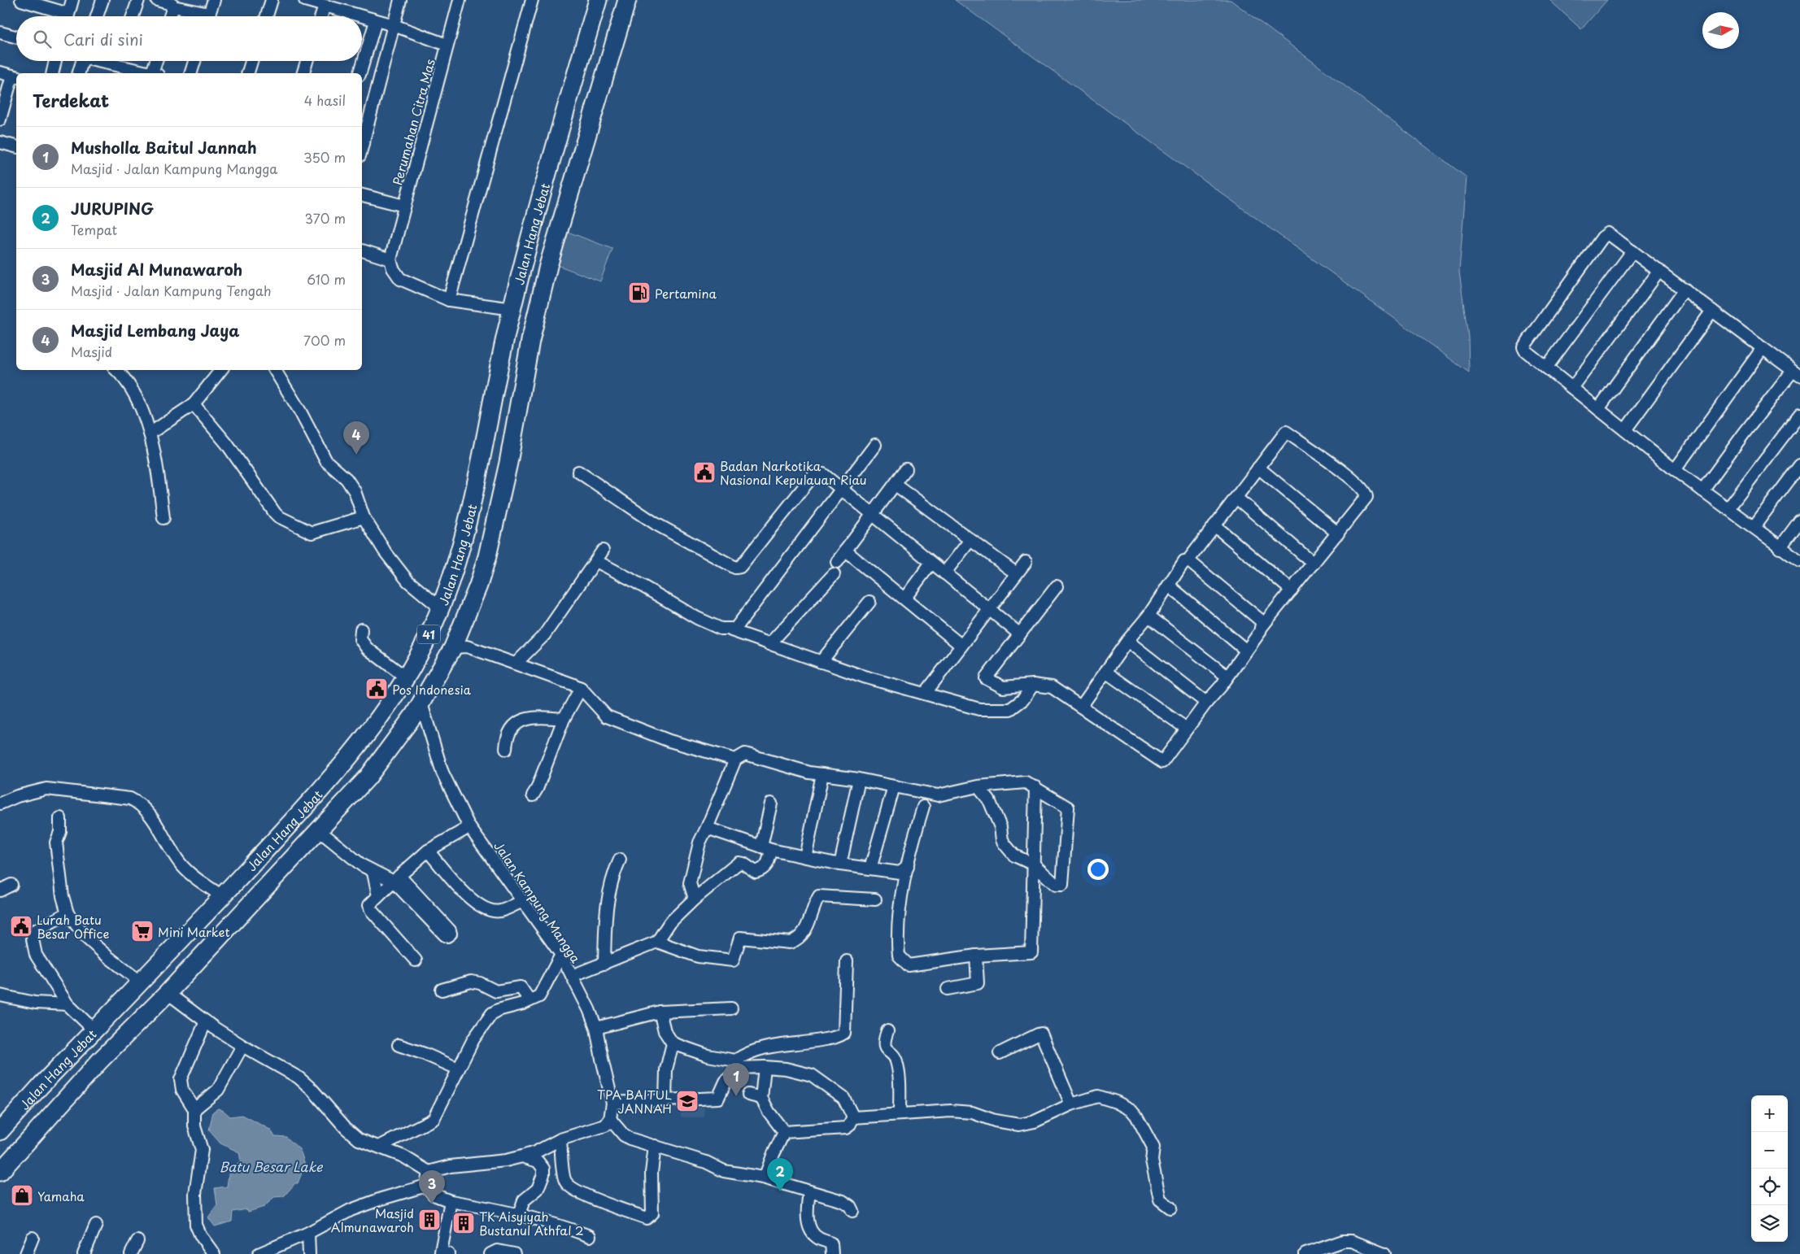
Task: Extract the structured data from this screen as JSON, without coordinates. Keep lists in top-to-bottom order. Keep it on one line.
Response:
{"streets":{"highway":["Jalan Hang Jebat","41"],"street":["Perumahan Citra Mas","Jalan Kampung Mangga"]},"water":["Batu Besar Lake"],"places":{"fuel station":["Pertamina"],"public building":["Badan Narkotika Nasional Kepulauan Riau","Pos Indonesia","Lurah Batu Besar Office"],"supermarket":["Mini Market"],"school or university":["TPA BAITUL JANNAH"],"shop":["Yamaha"],"building":["Masjid Almunawaroh","TK Aisyiyah Bustanul Athfal 2"]},"north":"right","page":{"search":"Cari di sini","heading":["Terdekat","4 hasil"],"list":[{"mark":"1","name":"Musholla Baitul Jannah","note":"Masjid · Jalan Kampung Mangga","value":"350 m"},{"mark":"2","name":"JURUPING","note":"Tempat","value":"370 m"},{"mark":"3","name":"Masjid Al Munawaroh","note":"Masjid · Jalan Kampung Tengah","value":"610 m"},{"mark":"4","name":"Masjid Lembang Jaya","note":"Masjid","value":"700 m"}],"pins":["4","1","2","3"],"map_buttons":["+","−"]}}
